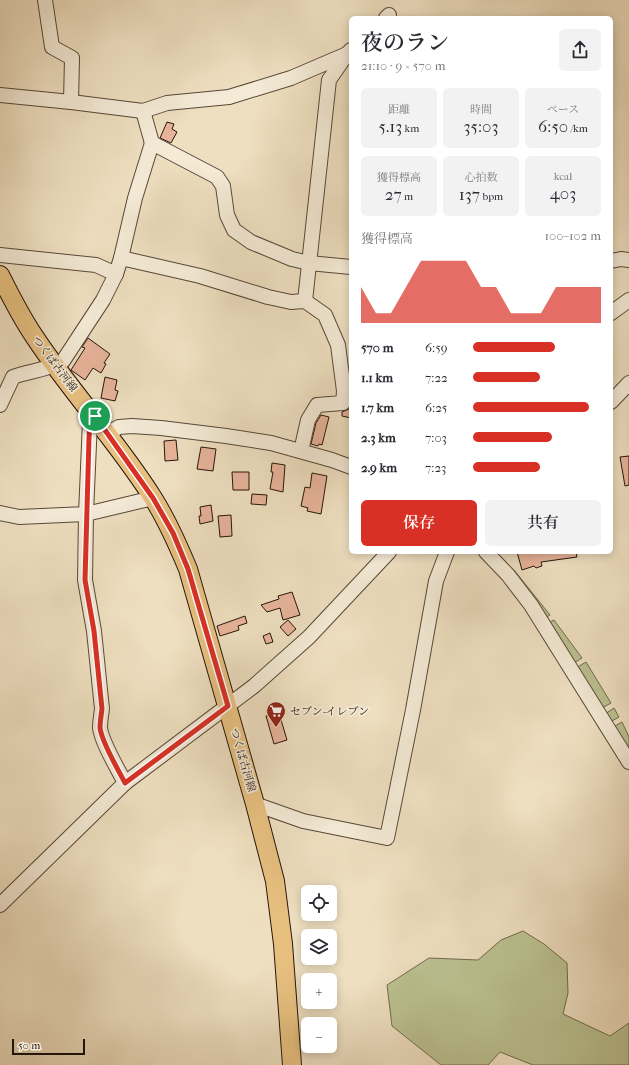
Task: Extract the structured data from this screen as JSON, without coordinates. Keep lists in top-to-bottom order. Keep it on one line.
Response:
{"streets":{"main road":["つくば古河線"]},"places":{"supermarket":["セブン-イレブン"]},"scale_bar":"50 m","page":{"heading":["夜のラン","21:10 · 9 × 570 m"],"stats":[["距離","5.13 km"],["時間","35:03"],["ペース","6:50 /km"],["獲得標高","27 m"],["心拍数","137 bpm"],["kcal","403"]],"chart":["獲得標高","100–102 m"],"list":[{"name":"570 m","note":"6:59"},{"name":"1.1 km","note":"7:22"},{"name":"1.7 km","note":"6:25"},{"name":"2.3 km","note":"7:03"},{"name":"2.9 km","note":"7:23"}],"buttons":["保存","共有"],"map_buttons":["+","−"],"scale":"50 m"}}
